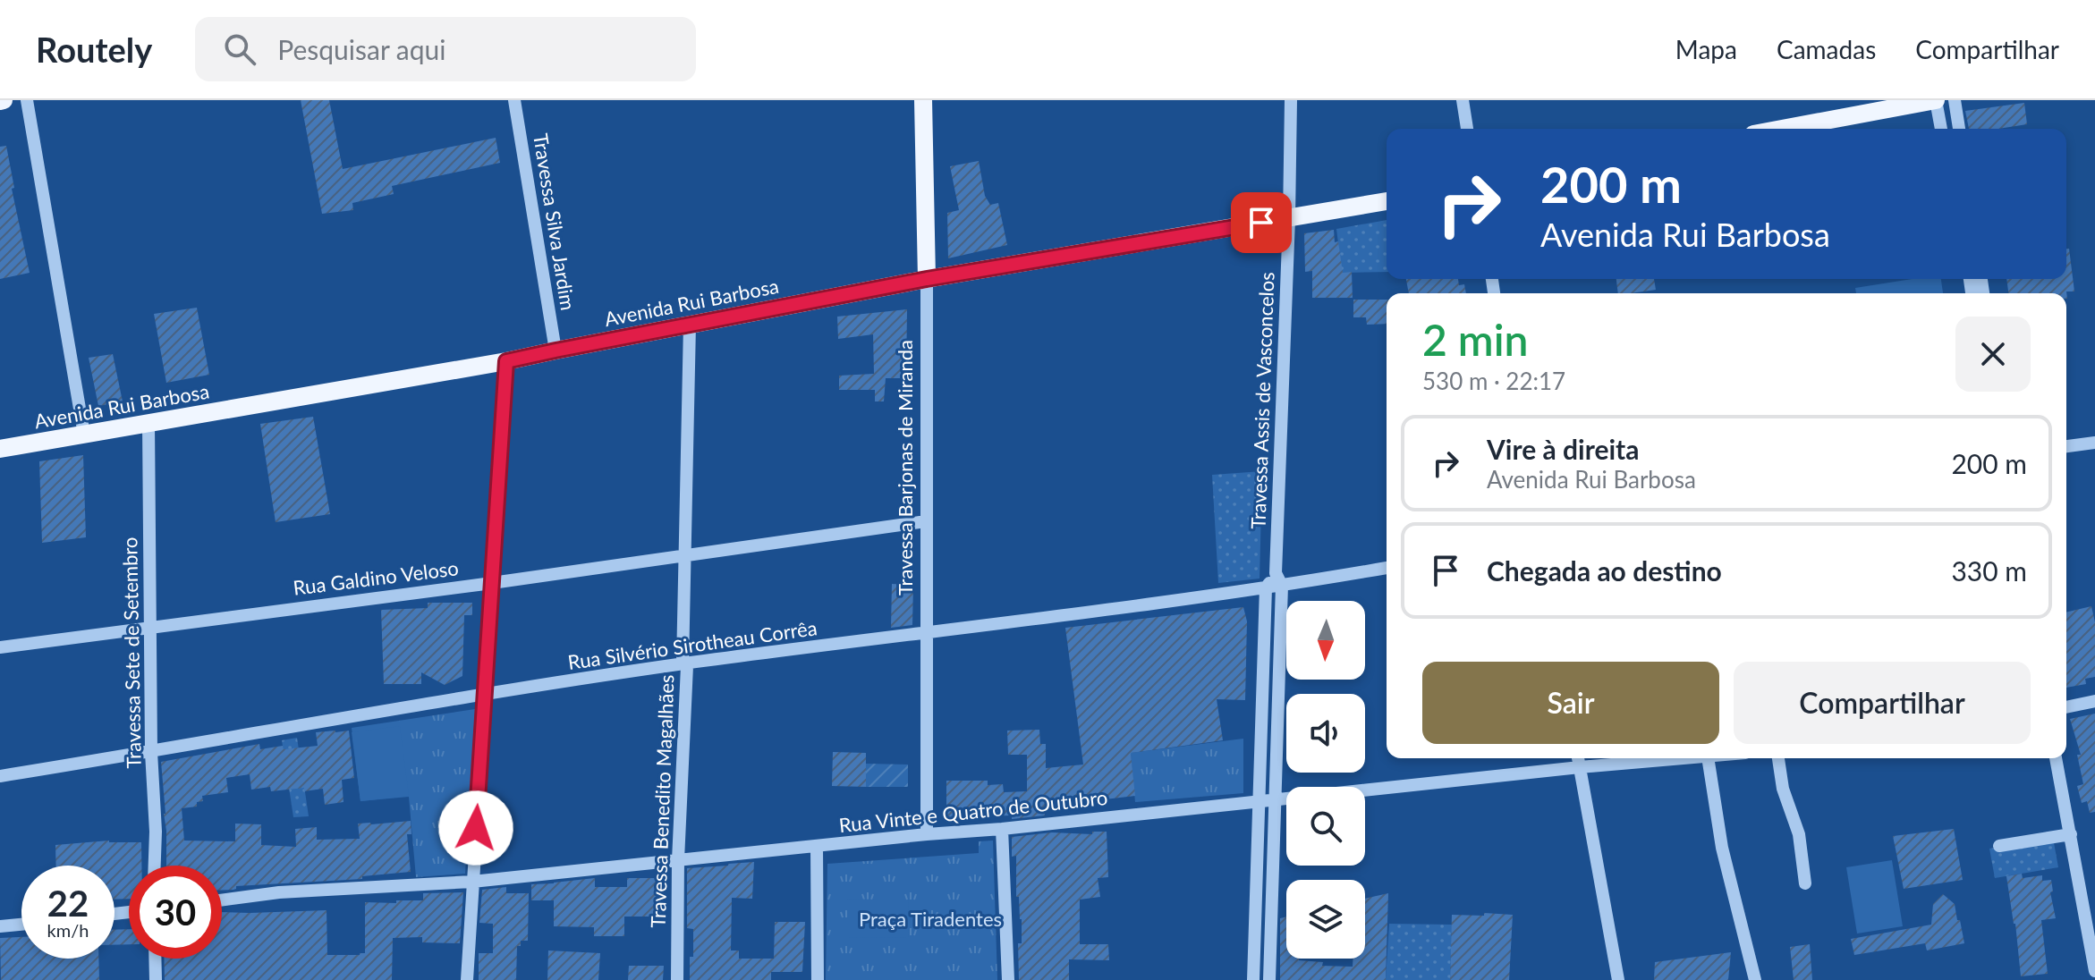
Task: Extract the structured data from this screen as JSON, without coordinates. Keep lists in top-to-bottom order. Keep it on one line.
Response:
{"streets":{"main road":["Avenida Rui Barbosa","Travessa Barjonas de Miranda"],"street":["Travessa Silva Jardim","Travessa Assis de Vasconcelos","Rua Galdino Veloso","Rua Silvério Sirotheau Corrêa","Travessa Sete de Setembro","Travessa Benedito Magalhães","Rua Vinte e Quatro de Outubro"]},"crossings":[["Travessa Silva Jardim","Avenida Rui Barbosa"],["Avenida Rui Barbosa","Travessa Assis de Vasconcelos"],["Avenida Rui Barbosa","Travessa Barjonas de Miranda"],["Avenida Rui Barbosa","Travessa Sete de Setembro"],["Avenida Rui Barbosa","Travessa Benedito Magalhães"],["Travessa Assis de Vasconcelos","Rua Silvério Sirotheau Corrêa"],["Travessa Assis de Vasconcelos","Rua Vinte e Quatro de Outubro"],["Travessa Barjonas de Miranda","Rua Galdino Veloso"],["Travessa Barjonas de Miranda","Rua Silvério Sirotheau Corrêa"],["Travessa Barjonas de Miranda","Rua Vinte e Quatro de Outubro"],["Rua Galdino Veloso","Travessa Sete de Setembro"],["Rua Galdino Veloso","Travessa Benedito Magalhães"],["Rua Silvério Sirotheau Corrêa","Travessa Sete de Setembro"],["Rua Silvério Sirotheau Corrêa","Travessa Benedito Magalhães"],["Travessa Benedito Magalhães","Rua Vinte e Quatro de Outubro"]],"parks":["Praça Tiradentes"],"north":"bottom","page":{"header":"Routely","search":"Pesquisar aqui","nav":["Mapa","Camadas","Compartilhar"],"turn":["200 m","Avenida Rui Barbosa"],"heading":["2 min","530 m · 22:17"],"list":[{"name":"Vire à direita","note":"Avenida Rui Barbosa","value":"200 m"},{"name":"Chegada ao destino","value":"330 m"}],"buttons":["Sair","Compartilhar"],"speed":"22 km/h","limit":"30"}}
